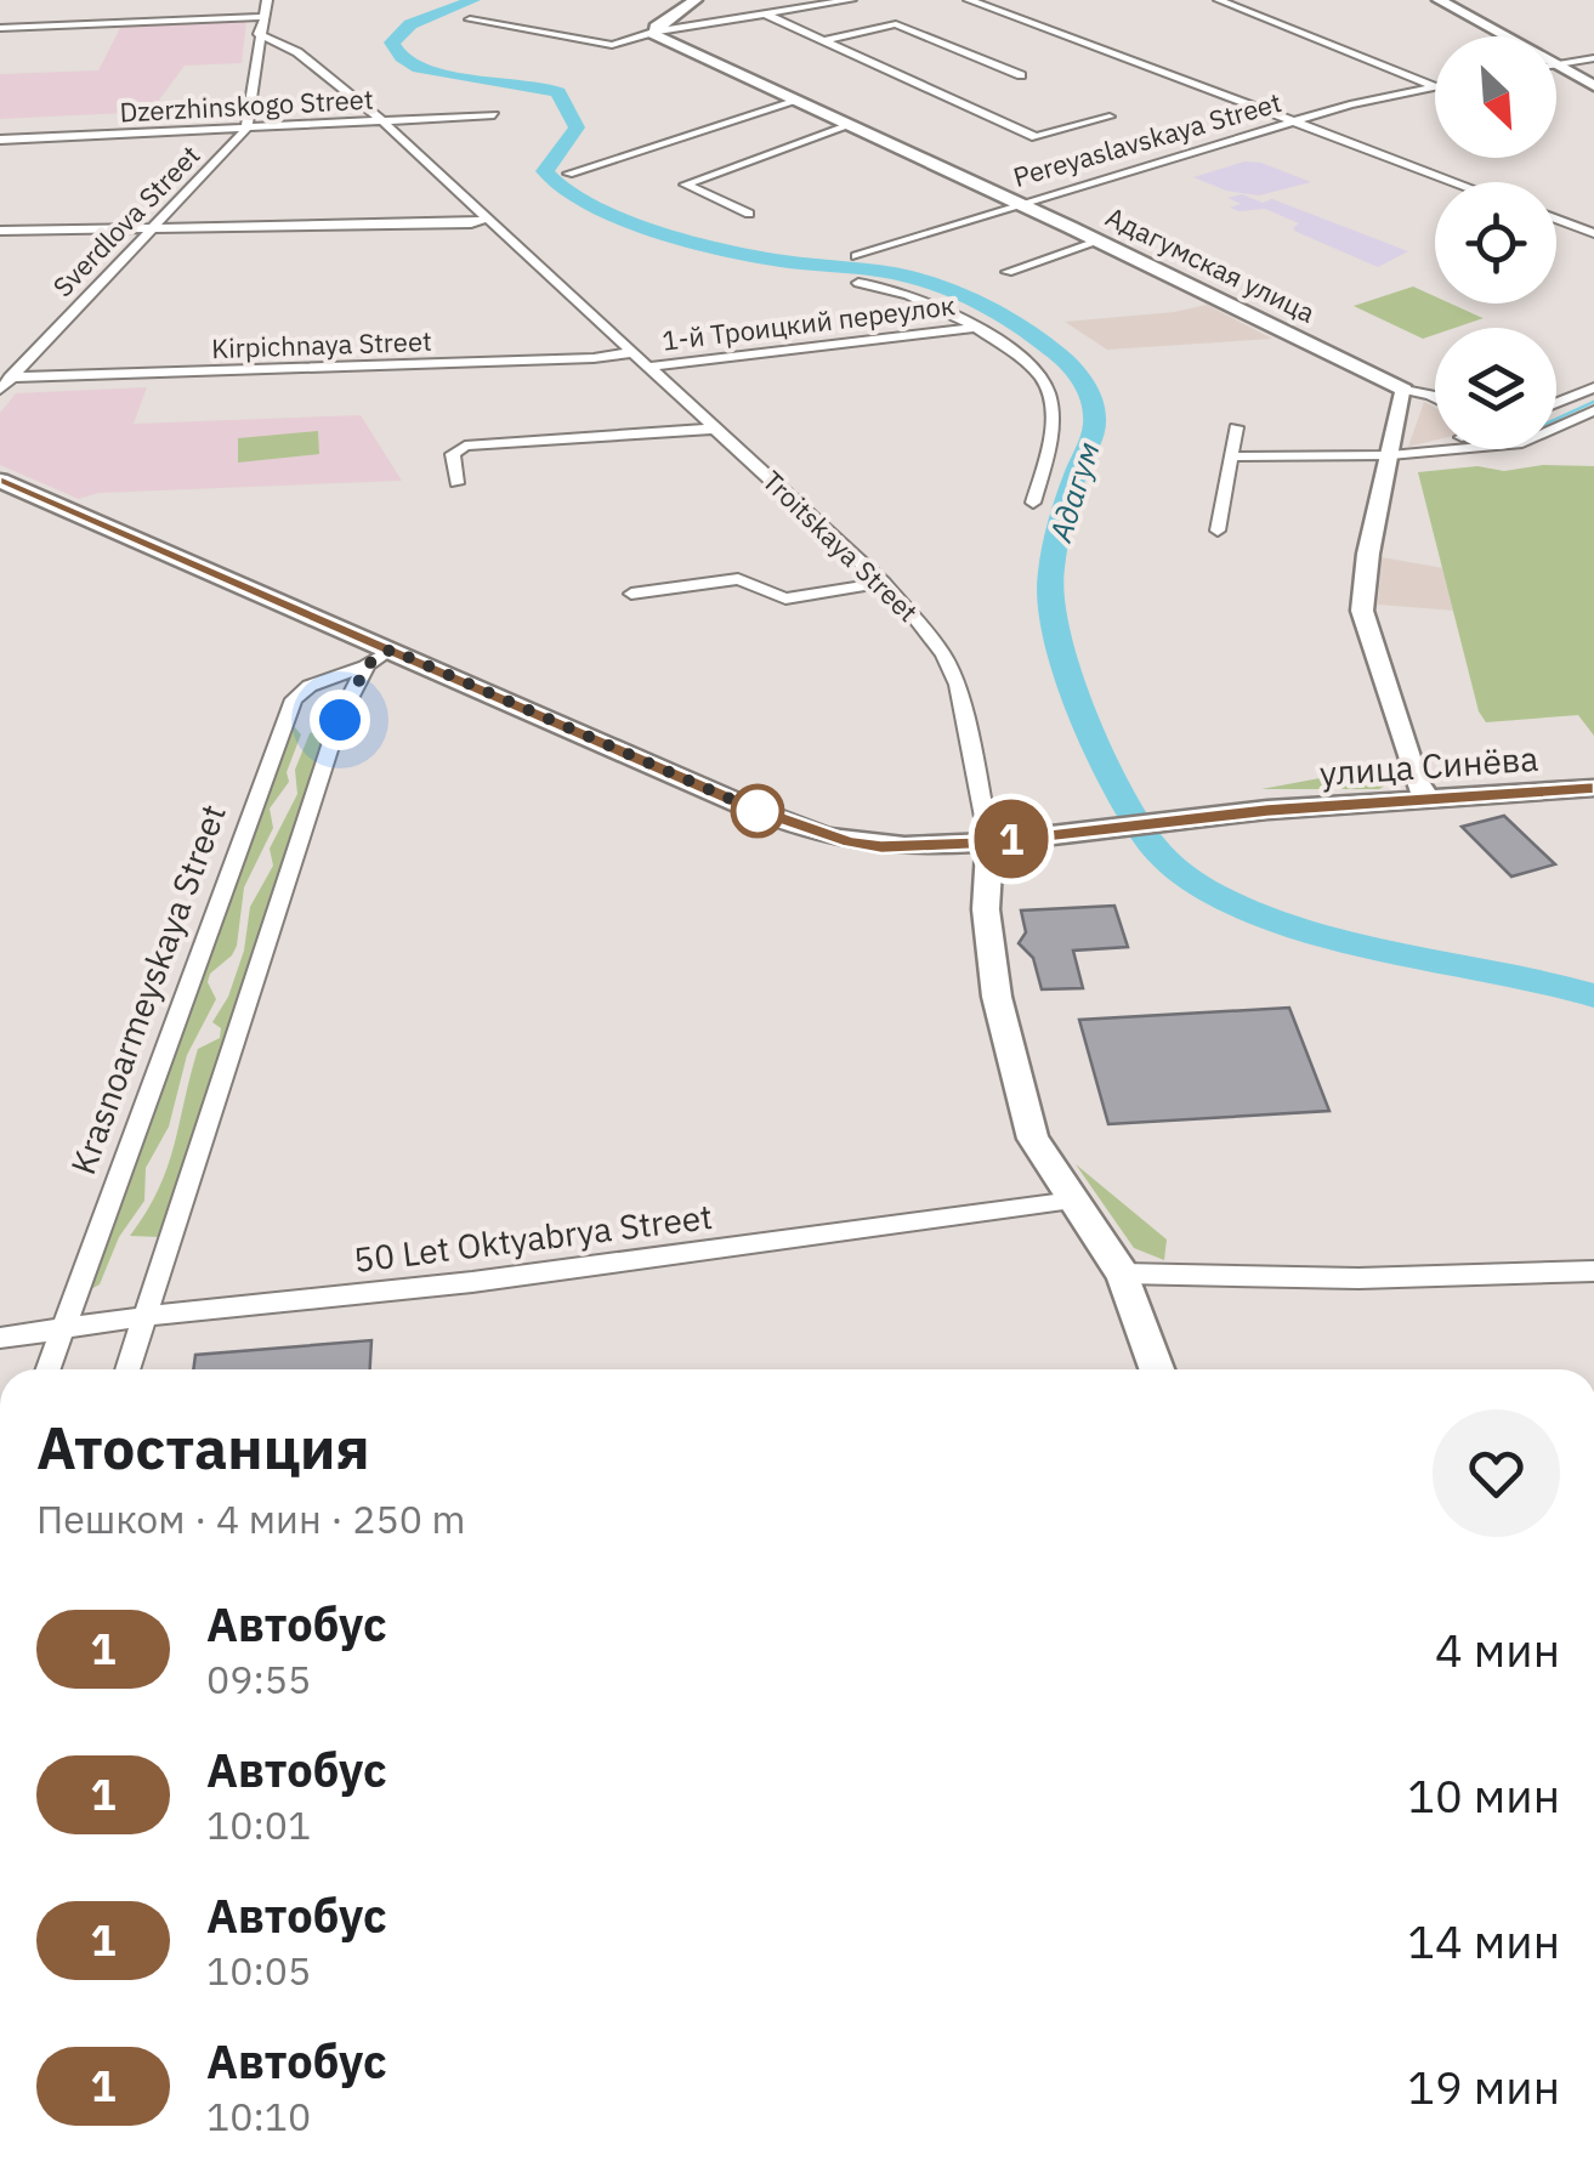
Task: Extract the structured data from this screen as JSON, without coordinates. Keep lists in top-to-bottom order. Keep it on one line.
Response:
{"streets":{"main road":["Адагумская улица","Troitskaya Street","улица Синёва"],"street":["Dzerzhinskogo Street","Pereyaslavskaya Street","Sverdlova Street","1-й Троицкий переулок","Kirpichnaya Street","Krasnoarmeyskaya Street","50 Let Oktyabrya Street"]},"crossings":[["Dzerzhinskogo Street","Sverdlova Street"],["Dzerzhinskogo Street","Troitskaya Street"],["Pereyaslavskaya Street","Адагумская улица"],["Sverdlova Street","Kirpichnaya Street"],["1-й Троицкий переулок","Troitskaya Street"],["Kirpichnaya Street","Troitskaya Street"],["Troitskaya Street","улица Синёва"],["Troitskaya Street","50 Let Oktyabrya Street"],["улица Синёва","Krasnoarmeyskaya Street"],["Krasnoarmeyskaya Street","50 Let Oktyabrya Street"]],"water":["Адагум"],"lines":["bus line 1"],"north":"bottom right","page":{"on_map":"1","heading":["Атостанция","Пешком · 4 мин · 250 m"],"list":[{"mark":"1","name":"Автобус","note":"09:55","value":"4 мин"},{"mark":"1","name":"Автобус","note":"10:01","value":"10 мин"},{"mark":"1","name":"Автобус","note":"10:05","value":"14 мин"},{"mark":"1","name":"Автобус","note":"10:10","value":"19 мин"}]}}
